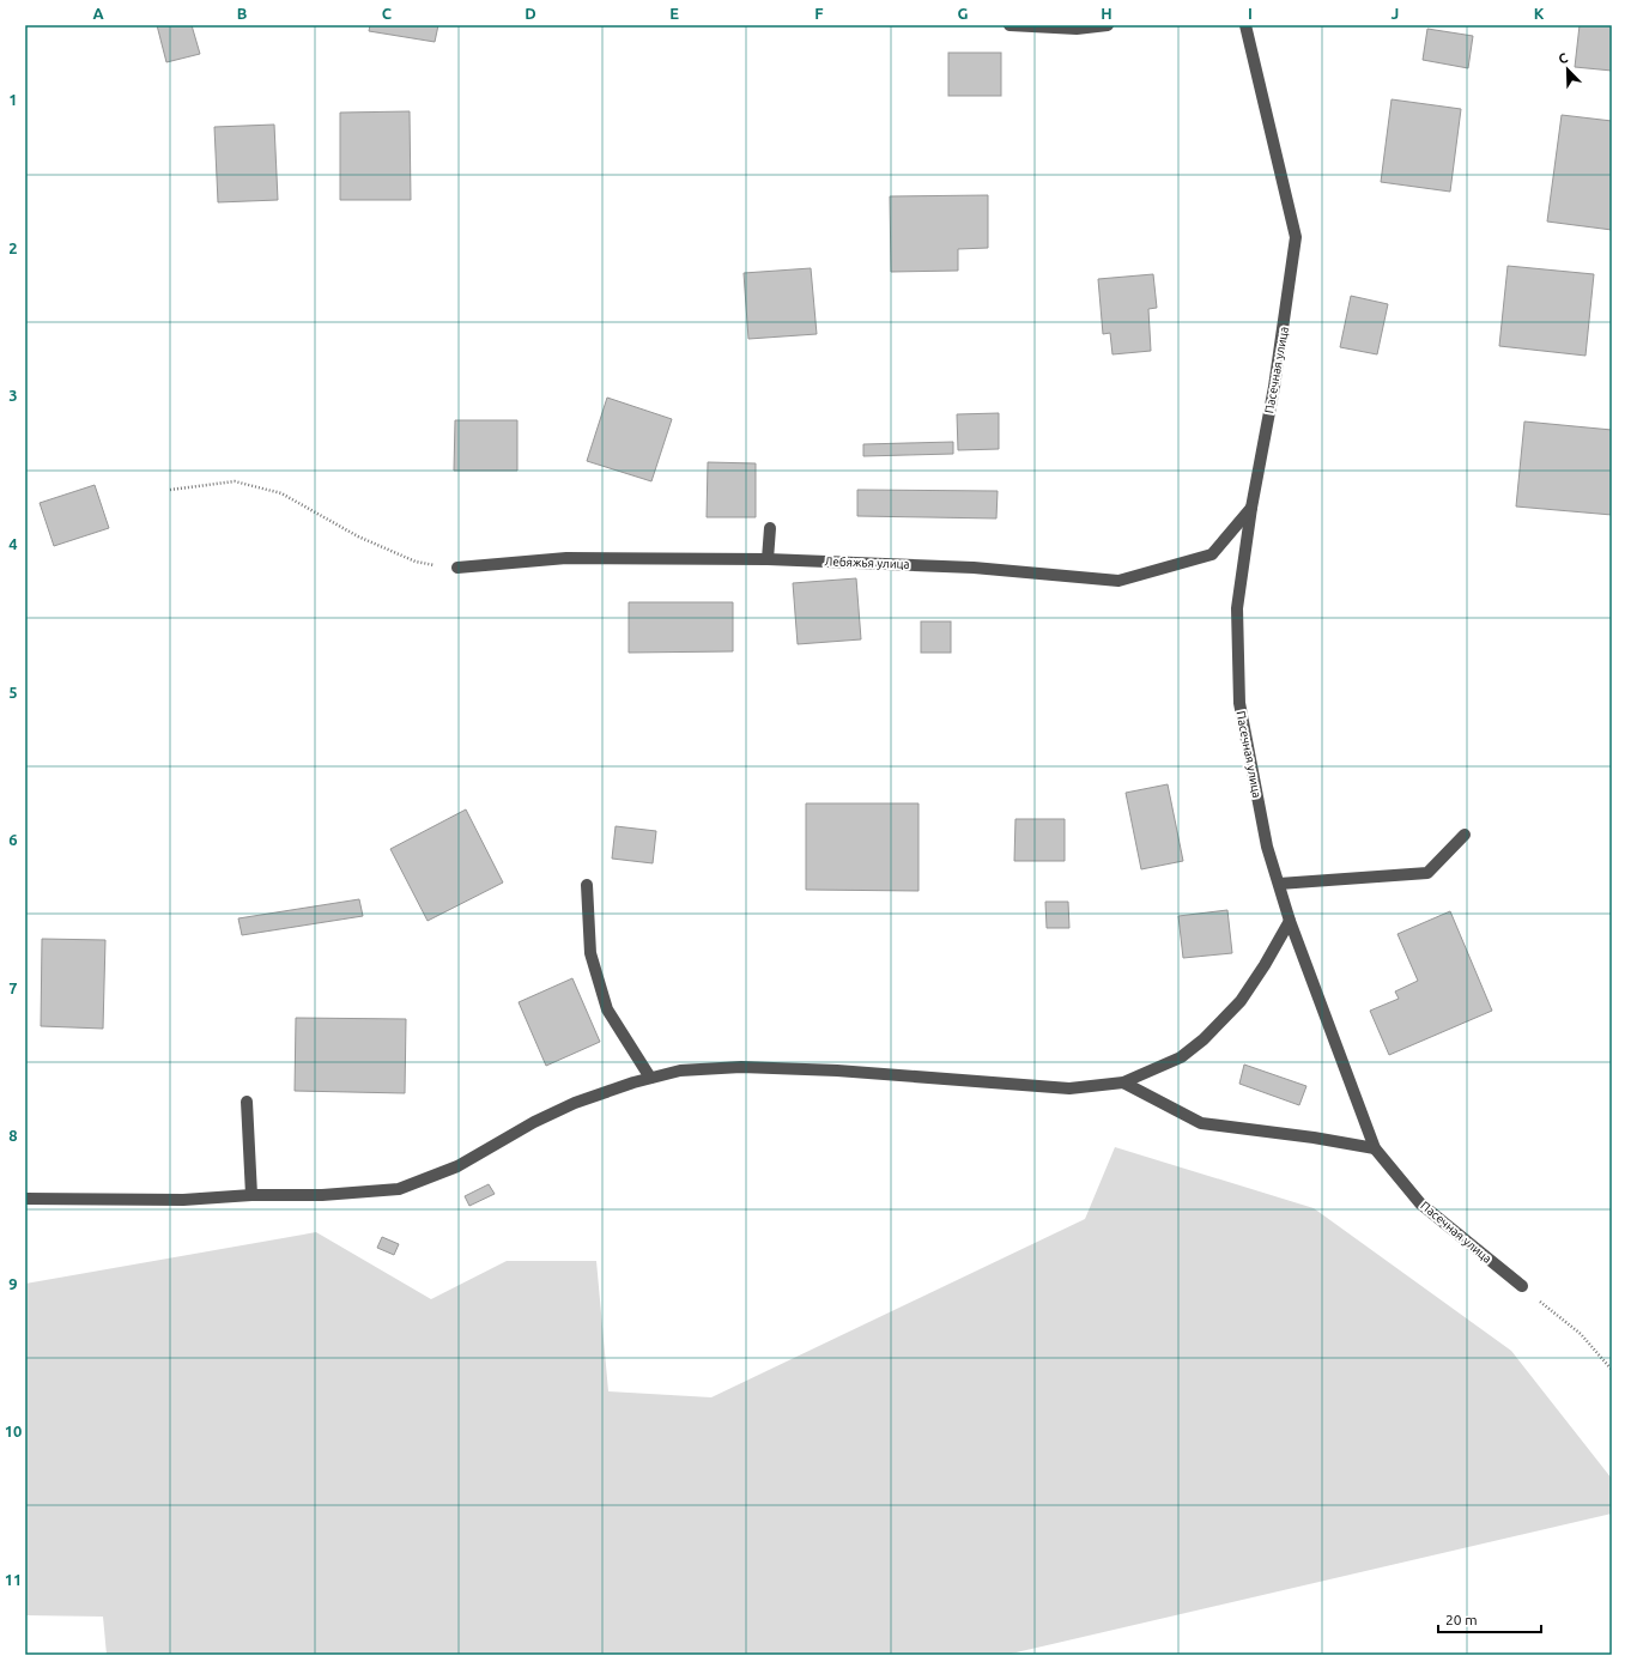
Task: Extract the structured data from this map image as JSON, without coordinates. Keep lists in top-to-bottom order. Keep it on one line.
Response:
{"streets":{"street":["Пасечная улица","Лебяжья улица"]},"crossings":[["Пасечная улица","Лебяжья улица"]],"scale_bar":"20 m","north":"top left","grid":{"columns":["A","B","C","D","E","F","G","H","I","J","K"],"rows":["1","2","3","4","5","6","7","8","9","10","11"]}}
